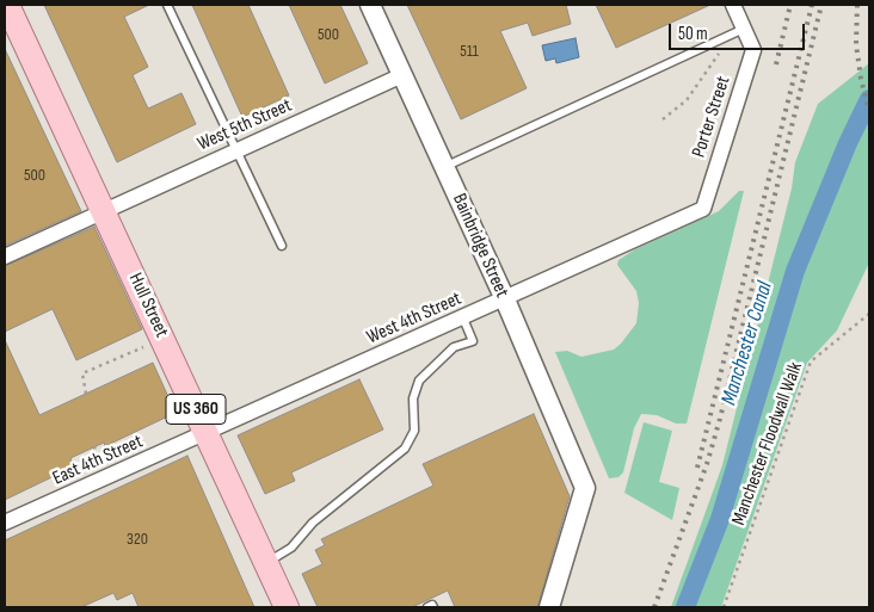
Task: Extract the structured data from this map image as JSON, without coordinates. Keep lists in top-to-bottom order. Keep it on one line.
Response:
{"streets":{"main road":["Hull Street","US 360"],"street":["Porter Street","West 5th Street","Bainbridge Street","West 4th Street","East 4th Street"],"path":["Manchester Floodwall Walk"]},"crossings":[["Porter Street","West 4th Street"],["West 5th Street","Bainbridge Street"],["West 5th Street","Hull Street"],["Bainbridge Street","West 4th Street"],["Hull Street","West 4th Street"],["Hull Street","East 4th Street"],["West 4th Street","East 4th Street"]],"water":["Manchester Canal"],"house_numbers":["500","511","500","320"],"scale_bar":"50 m"}
